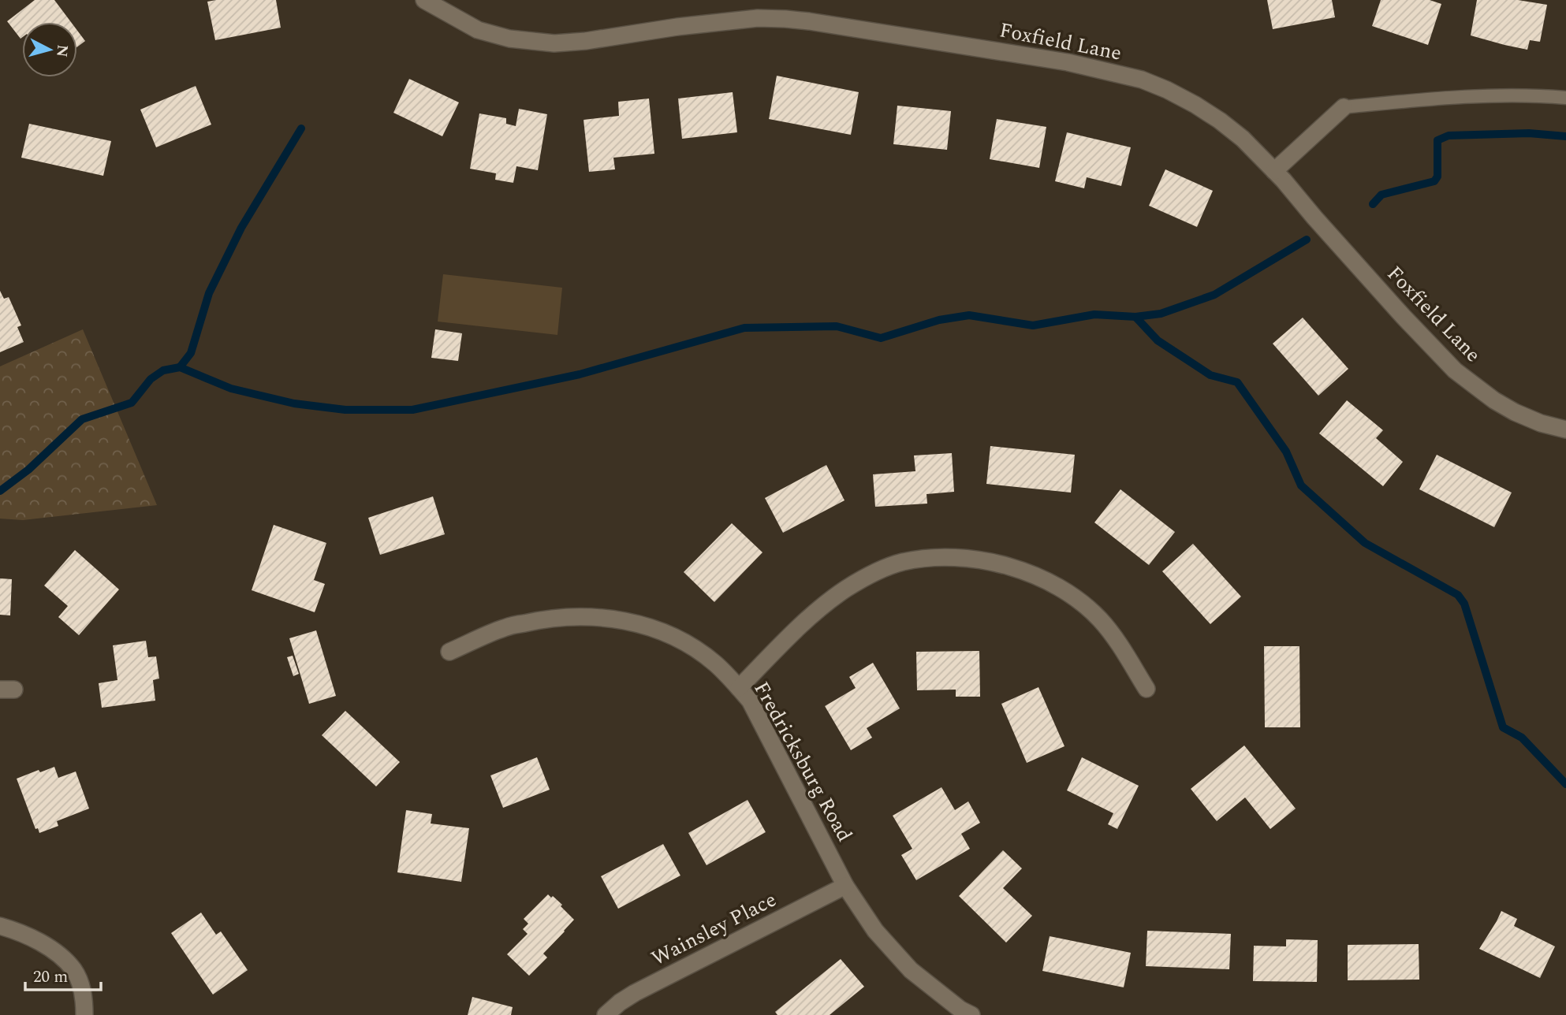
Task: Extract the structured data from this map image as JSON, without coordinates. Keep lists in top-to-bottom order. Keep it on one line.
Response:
{"streets":{"street":["Foxfield Lane","Fredricksburg Road","Wainsley Place"]},"crossings":[["Fredricksburg Road","Wainsley Place"]],"scale_bar":"20 m","north":"right"}
